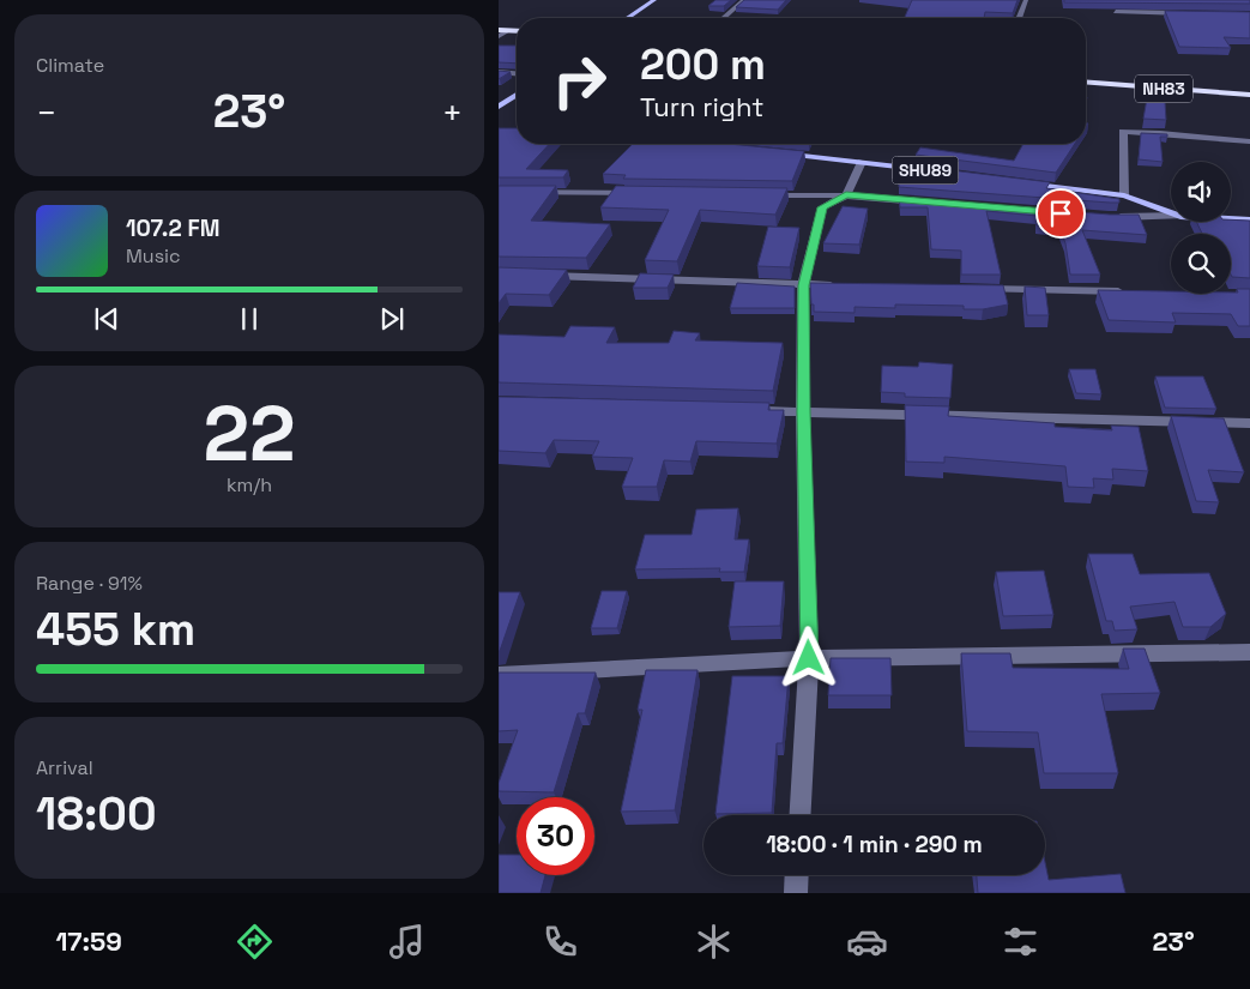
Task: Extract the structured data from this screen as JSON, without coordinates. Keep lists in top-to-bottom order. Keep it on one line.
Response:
{"streets":{"highway":["NH83"],"main road":["SHU89"]},"page":{"tile":["Climate",["22","km/h"],["Range · 91%","455 km"],["Arrival","18:00"]],"turn":["200 m","Turn right"],"heat":["−","23°","+"],"song":["107.2 FM","Music"],"limit":"30","trip":"18:00 · 1 min · 290 m","tabs":["17:59","23°"]}}
